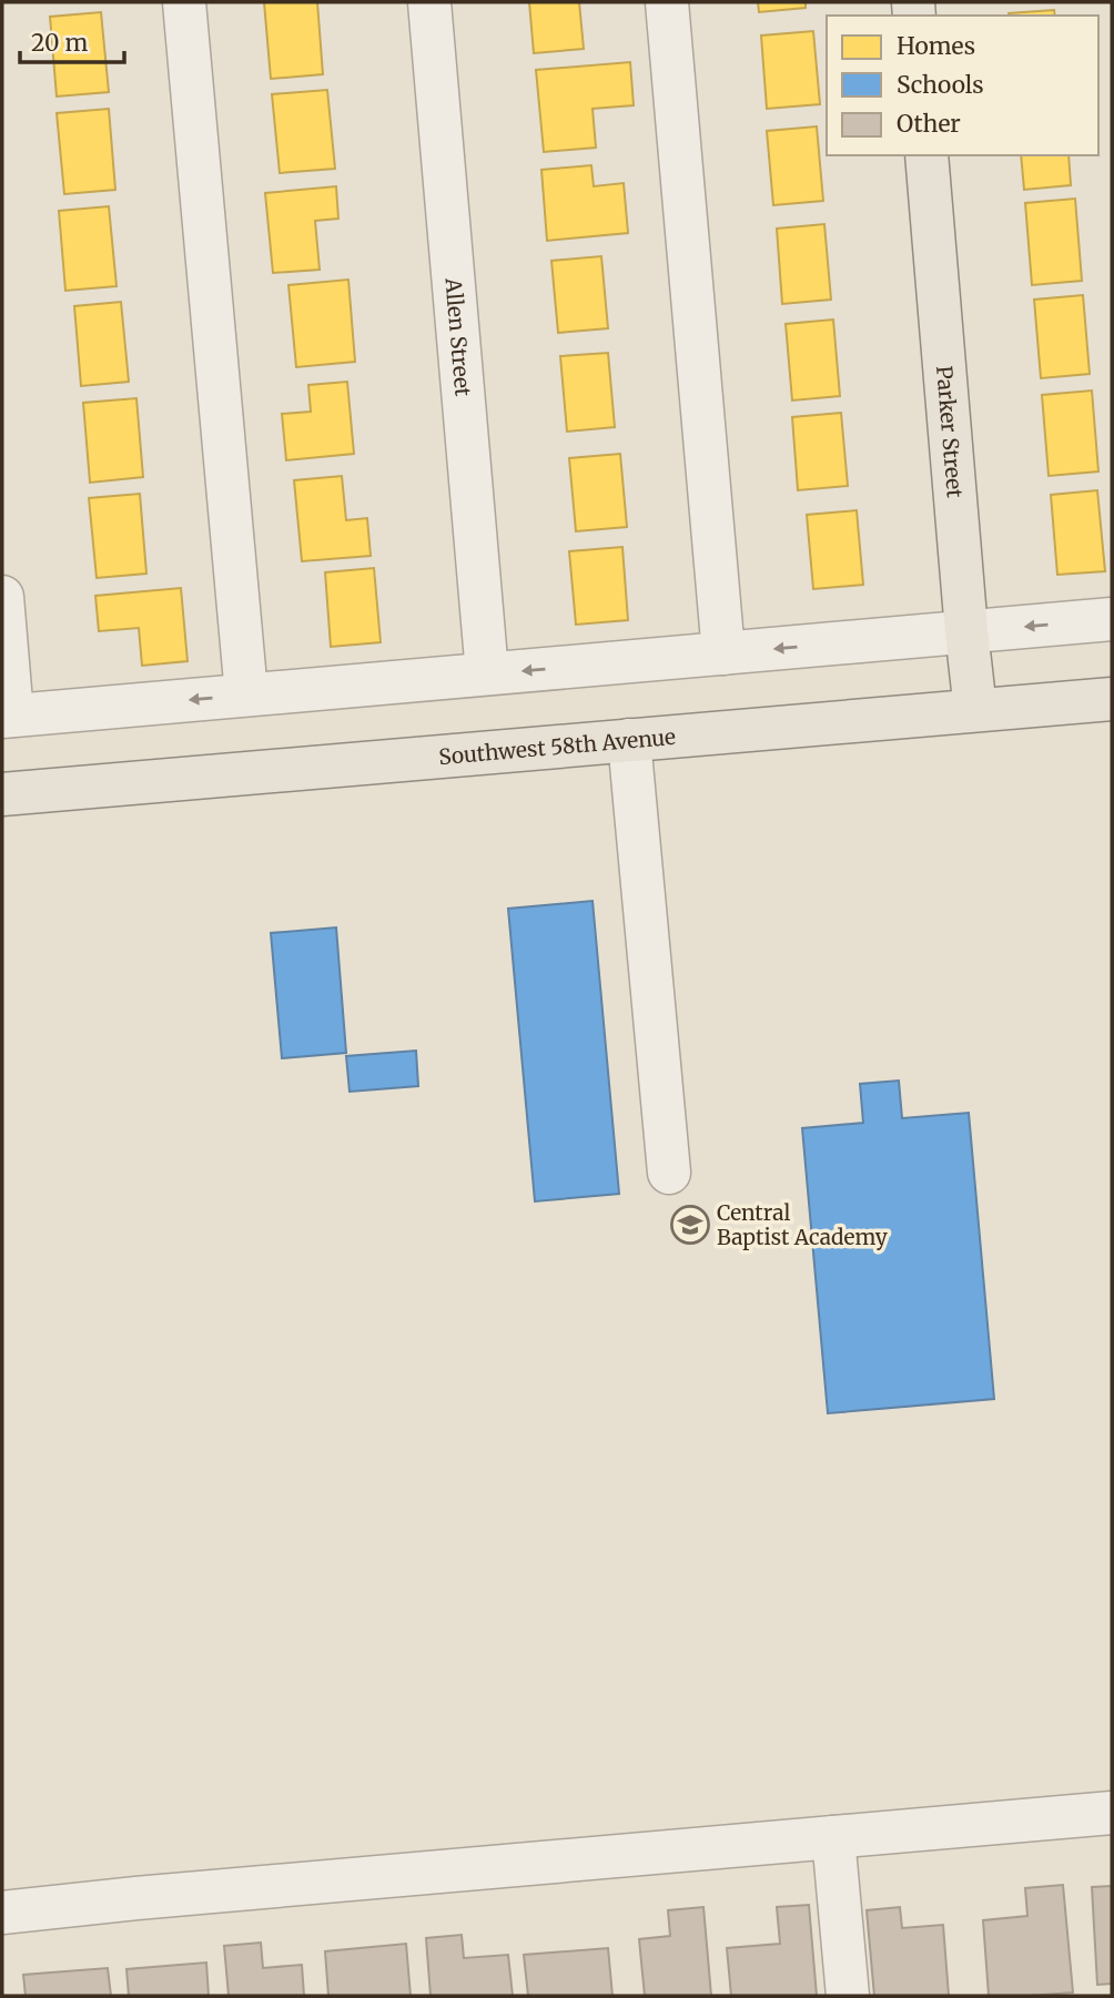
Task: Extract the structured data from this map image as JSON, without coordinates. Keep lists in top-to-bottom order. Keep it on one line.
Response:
{"streets":{"main road":["Parker Street","Southwest 58th Avenue"],"street":["Allen Street"]},"crossings":[["Parker Street","Southwest 58th Avenue"]],"places":{"school or university":["Central Baptist Academy"]},"legend":["Homes","Schools","Other"],"scale_bar":"20 m"}
